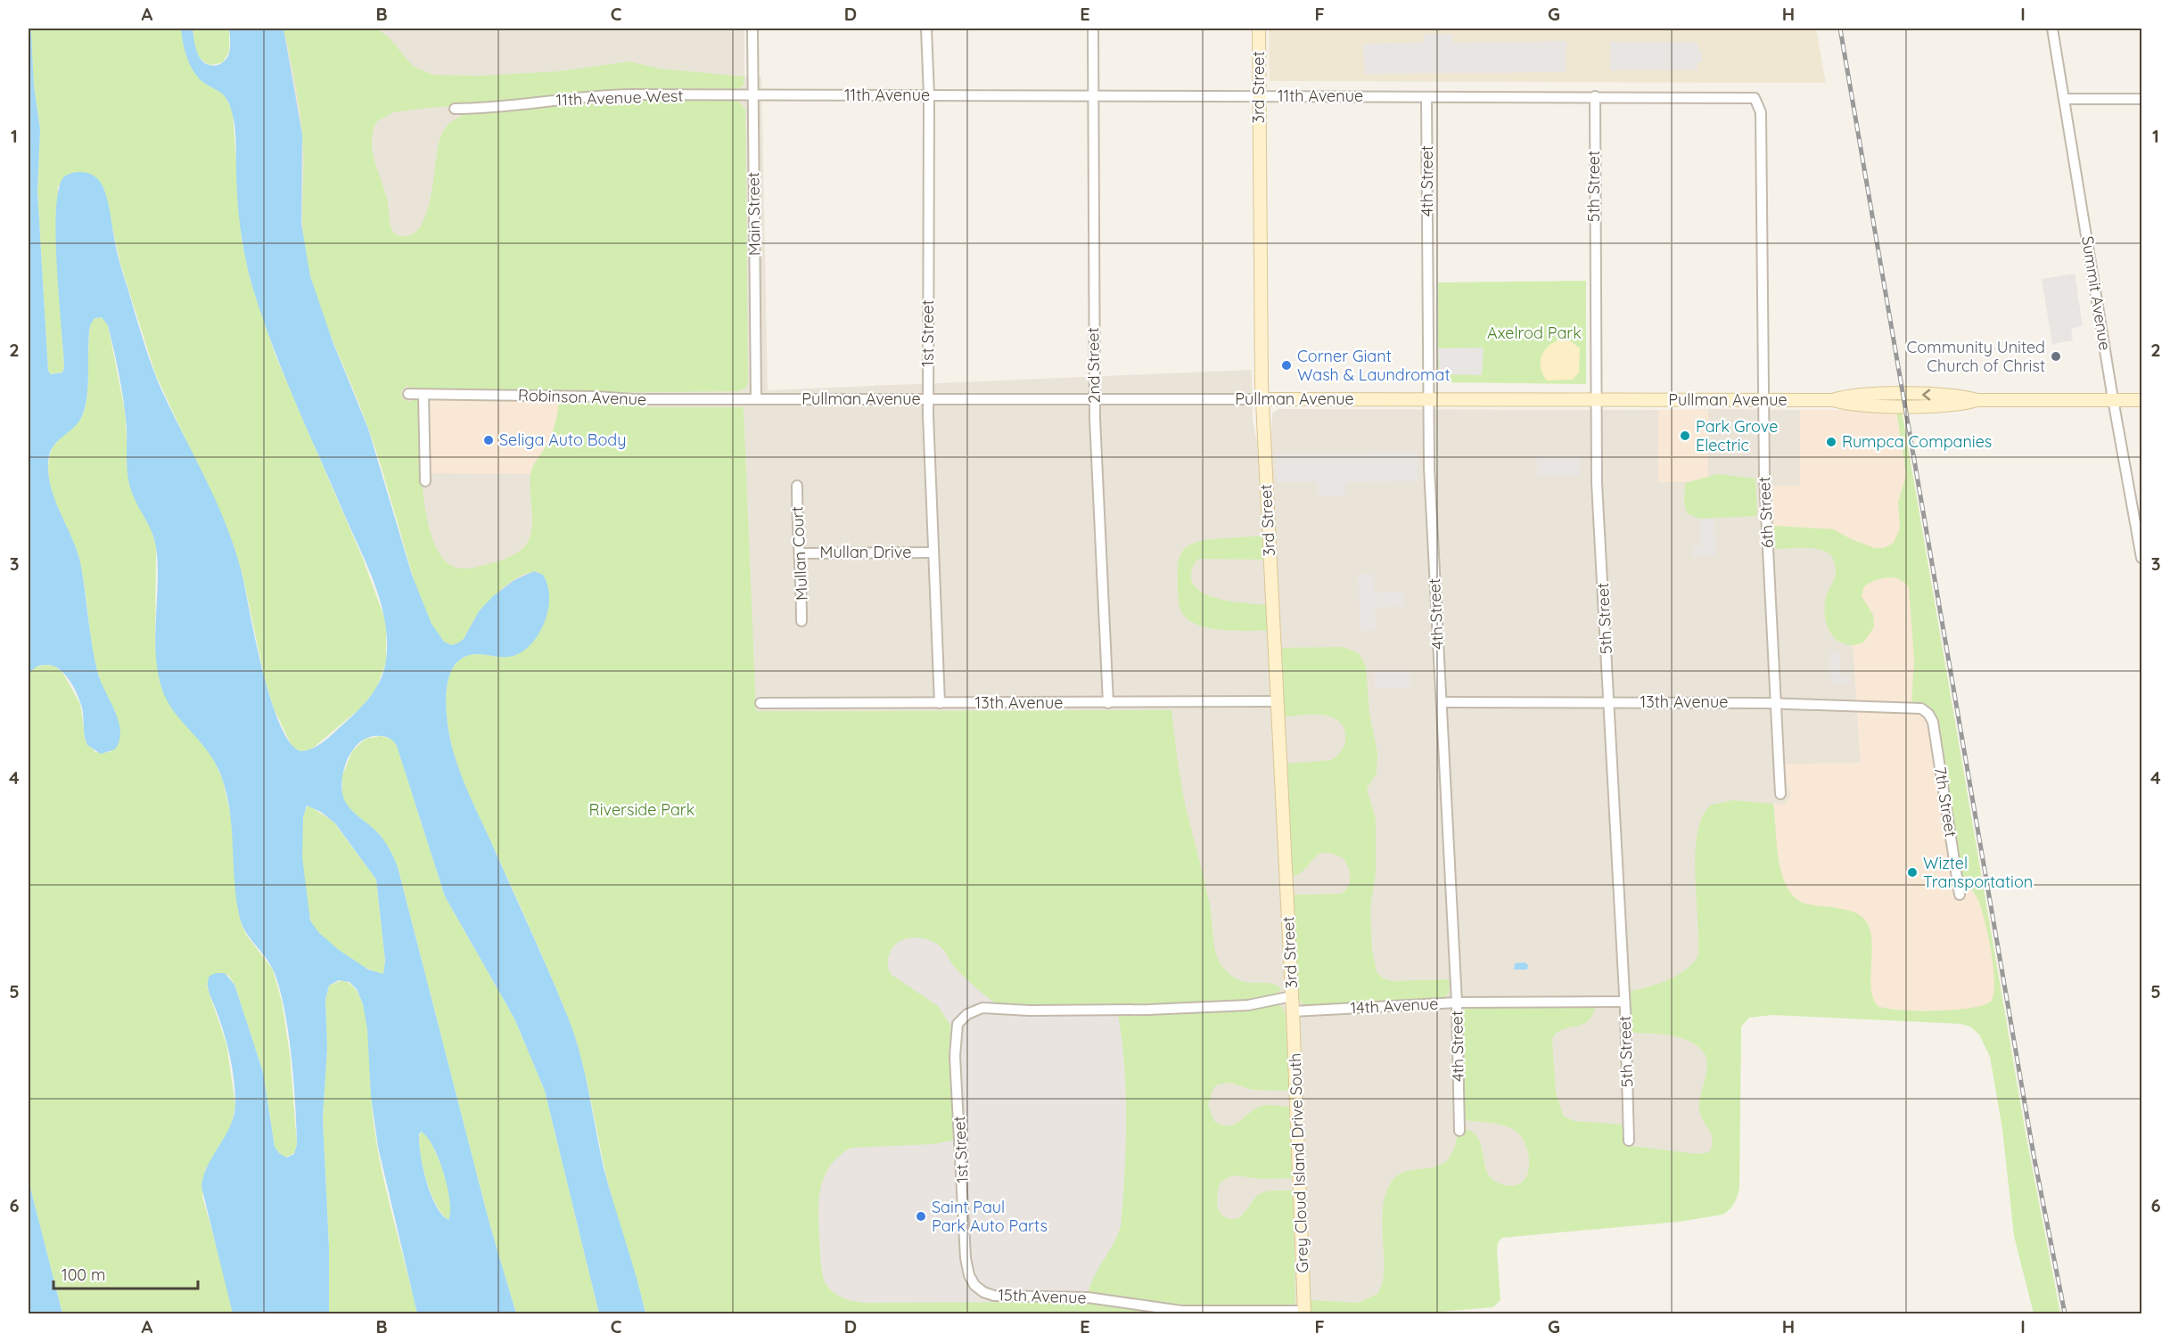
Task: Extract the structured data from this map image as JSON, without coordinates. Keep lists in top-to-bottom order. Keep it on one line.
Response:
{"streets":{"street":["3rd Street","11th Avenue","11th Avenue West","4th Street","5th Street","Main Street","Summit Avenue","1st Street","2nd Street","Robinson Avenue","Pullman Avenue","6th Street","Mullan Drive","Mullan Court","13th Avenue","7th Street","14th Avenue","Grey Cloud Island Drive South","15th Avenue"]},"crossings":[["3rd Street","11th Avenue"],["3rd Street","1st Street"],["3rd Street","Pullman Avenue"],["3rd Street","13th Avenue"],["3rd Street","14th Avenue"],["3rd Street","Grey Cloud Island Drive South"],["11th Avenue","11th Avenue West"],["11th Avenue","4th Street"],["11th Avenue","5th Street"],["11th Avenue","Main Street"],["11th Avenue","1st Street"],["11th Avenue","2nd Street"],["11th Avenue","6th Street"],["11th Avenue West","Main Street"],["4th Street","Pullman Avenue"],["4th Street","13th Avenue"],["4th Street","14th Avenue"],["5th Street","Pullman Avenue"],["5th Street","13th Avenue"],["5th Street","14th Avenue"],["Main Street","Robinson Avenue"],["Main Street","Pullman Avenue"],["Summit Avenue","Pullman Avenue"],["1st Street","Pullman Avenue"],["1st Street","Mullan Drive"],["1st Street","13th Avenue"],["1st Street","15th Avenue"],["2nd Street","Pullman Avenue"],["2nd Street","13th Avenue"],["Robinson Avenue","Pullman Avenue"],["Pullman Avenue","6th Street"],["6th Street","13th Avenue"],["Mullan Drive","Mullan Court"],["13th Avenue","7th Street"],["14th Avenue","Grey Cloud Island Drive South"],["Grey Cloud Island Drive South","15th Avenue"]],"parks":["Axelrod Park","Riverside Park"],"places":["Community United Church of Christ","Corner Giant Wash & Laundromat","Park Grove Electric","Seliga Auto Body","Rumpca Companies","Wiztel Transportation","Saint Paul Park Auto Parts"],"scale_bar":"100 m","grid":{"columns":["A","B","C","D","E","F","G","H","I"],"rows":["1","2","3","4","5","6"]}}
